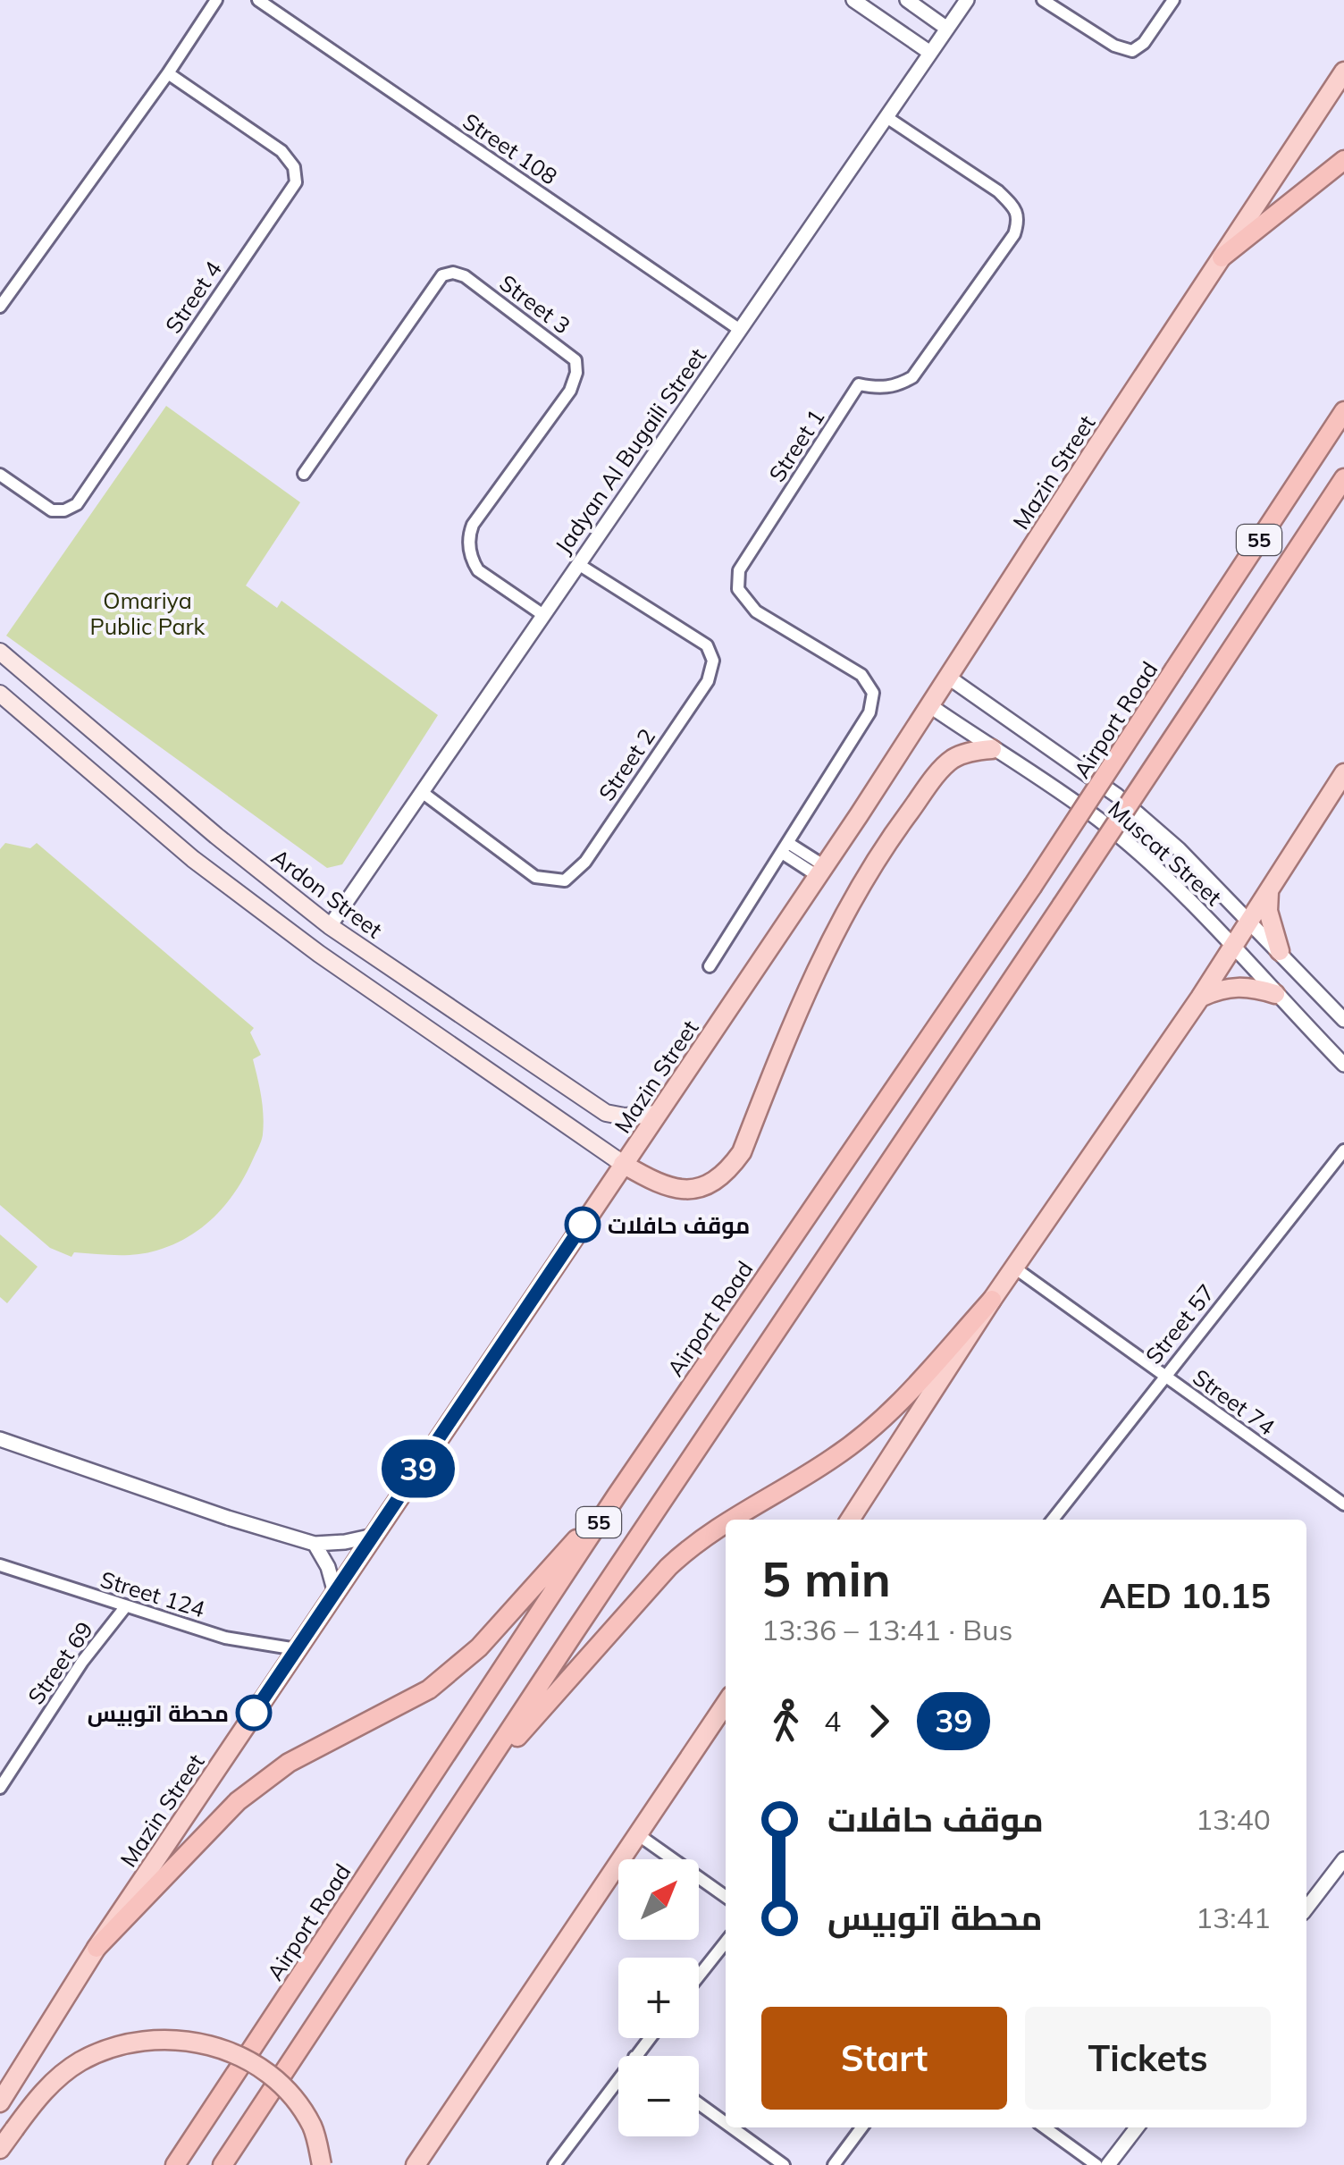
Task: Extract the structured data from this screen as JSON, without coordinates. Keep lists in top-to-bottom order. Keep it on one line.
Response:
{"streets":{"highway":["55","Airport Road"],"main road":["Mazin Street","Ardon Street"],"street":["Street 108","Street 4","Street 3","Street 1","Jadyan Al Bugaili Street","Street 2","Muscat Street","Street 57","Street 74","Street 124","Street 69"]},"crossings":[["Street 108","Jadyan Al Bugaili Street"],["Street 3","Jadyan Al Bugaili Street"],["Street 1","Jadyan Al Bugaili Street"],["Jadyan Al Bugaili Street","Street 2"],["Jadyan Al Bugaili Street","Ardon Street"],["Mazin Street","Muscat Street"],["Mazin Street","Ardon Street"],["Mazin Street","Street 124"],["Street 57","Street 74"],["Street 124","Street 69"]],"parks":["Omariya Public Park"],"places":["موقف حافلات","محطة اتوبيس"],"lines":["bus line 39"],"north":"top right","page":{"on_map":"39","heading":["5 min","13:36 – 13:41 · Bus","AED 10.15"],"legs":["4","39"],"list":[{"name":"موقف حافلات","value":"13:40"},{"name":"محطة اتوبيس","value":"13:41"}],"map_buttons":["+","−"],"buttons":["Start","Tickets"]}}
